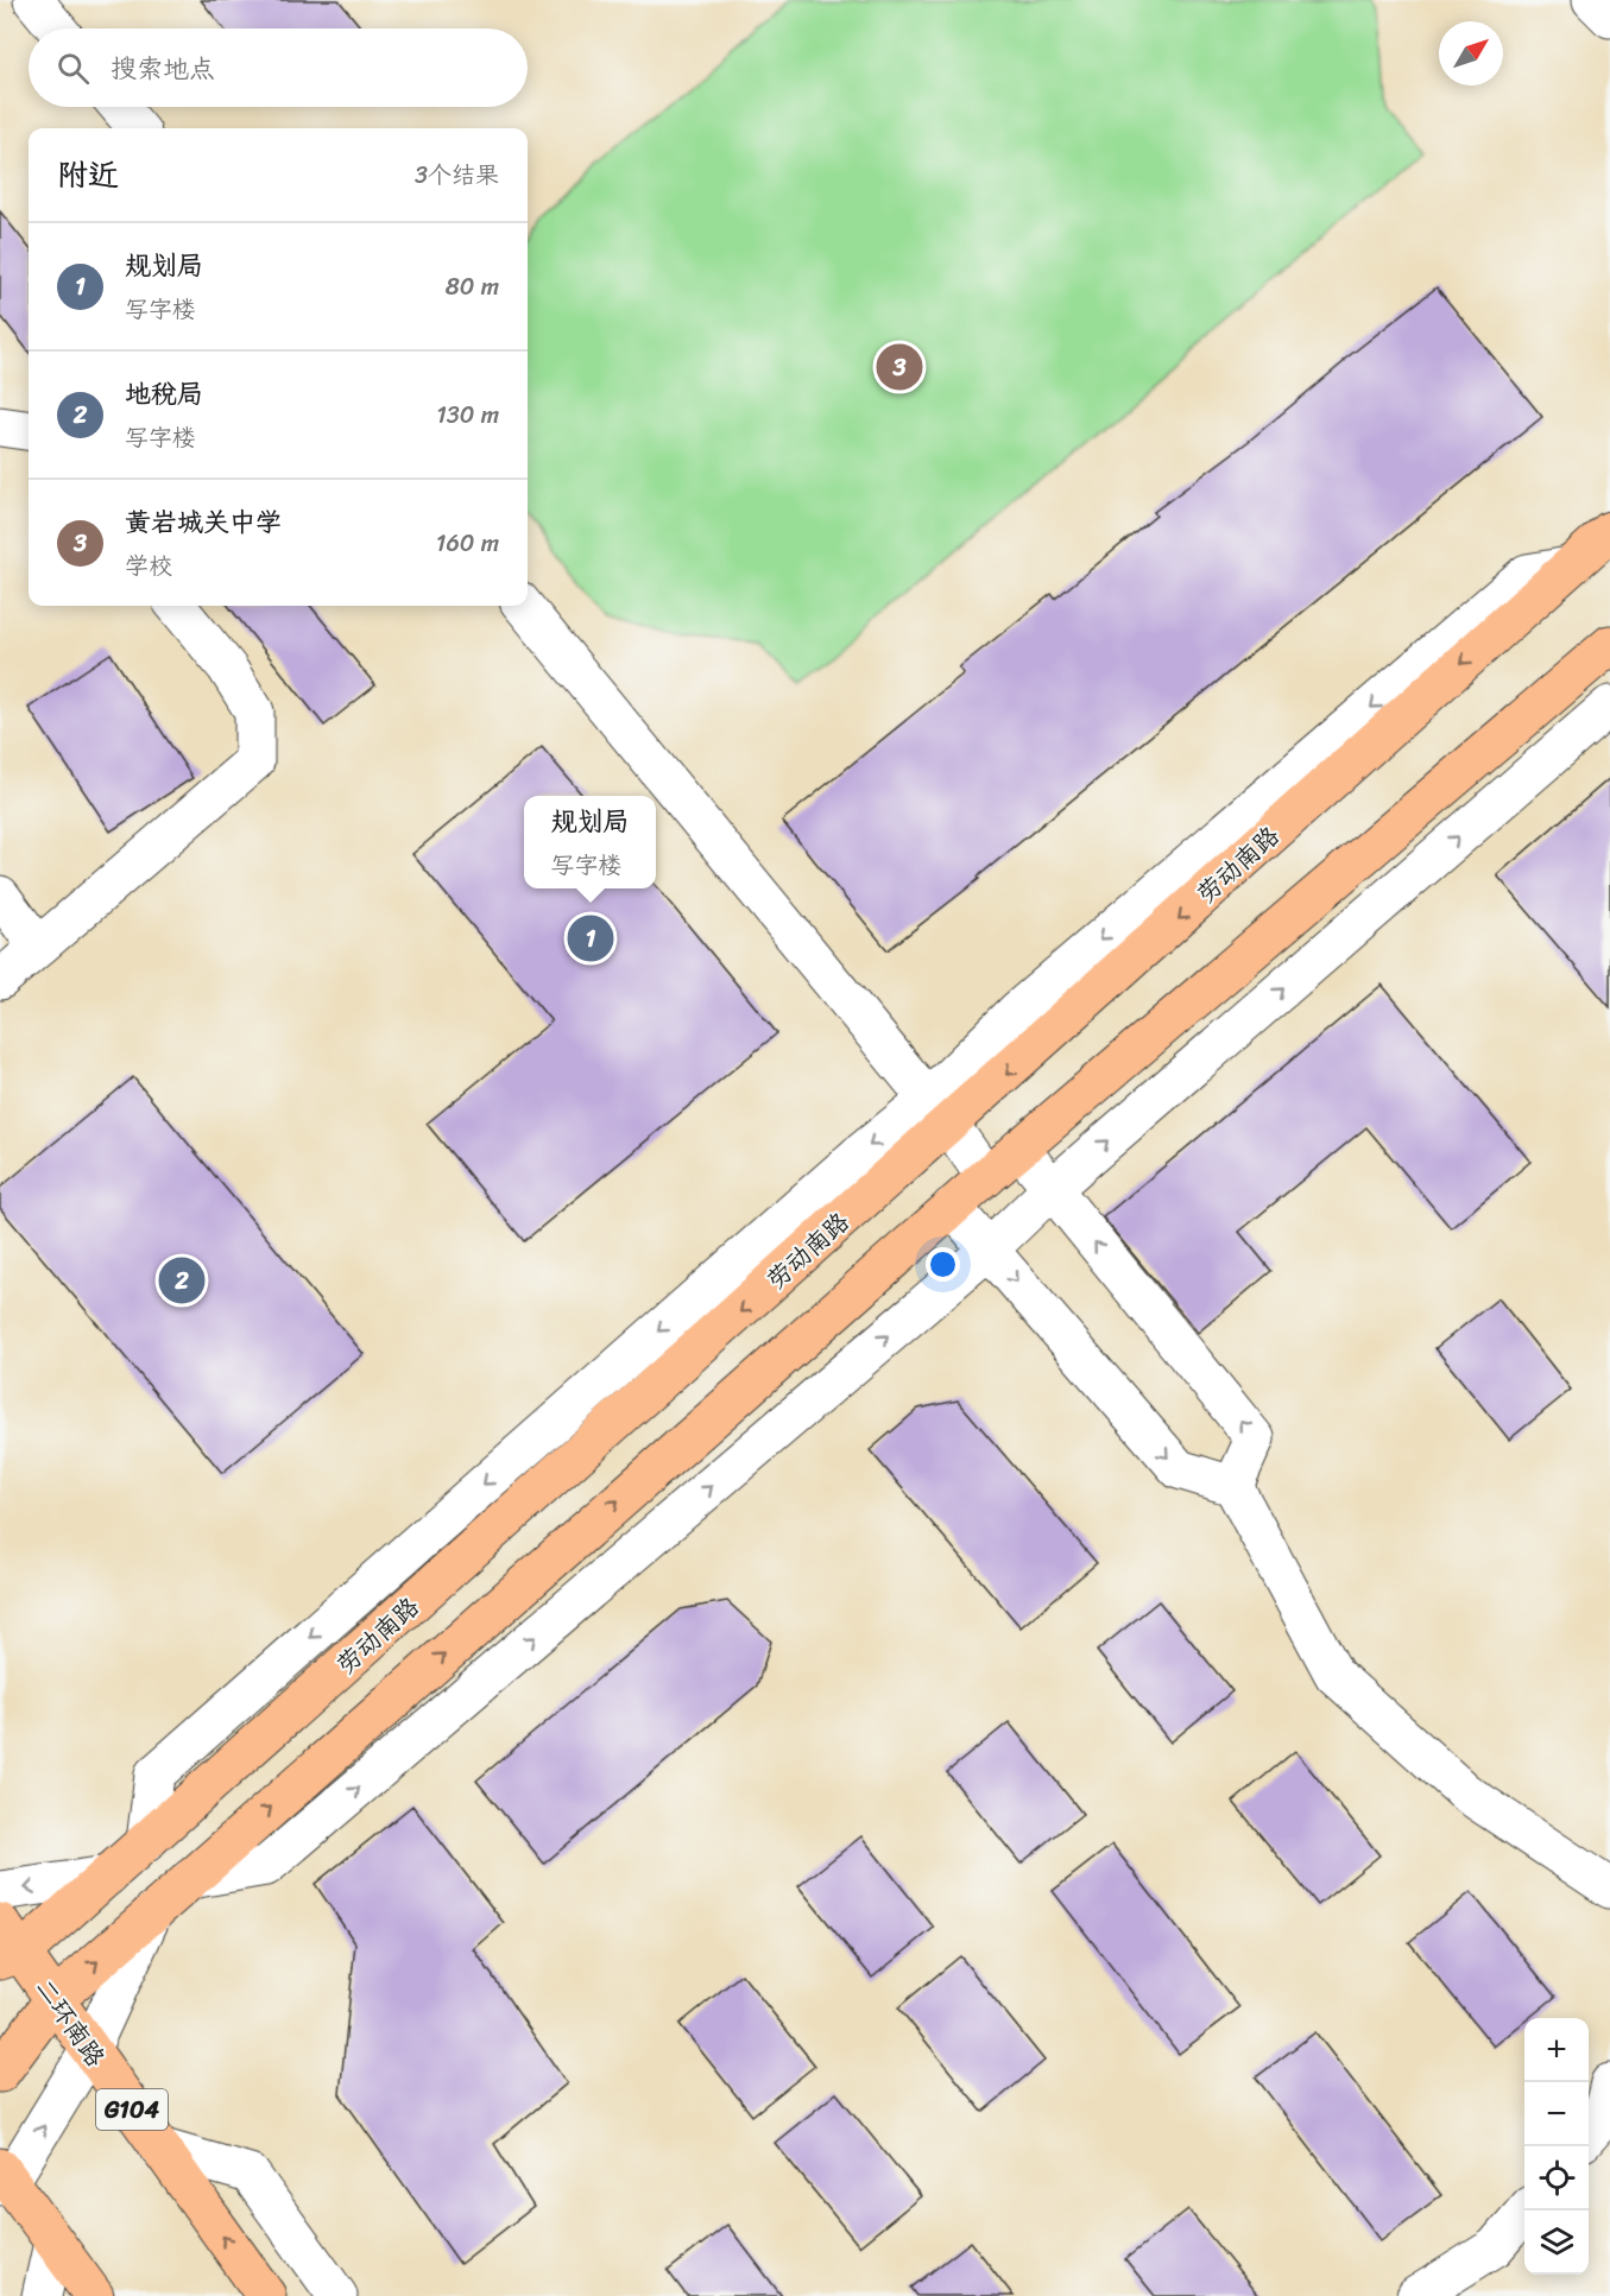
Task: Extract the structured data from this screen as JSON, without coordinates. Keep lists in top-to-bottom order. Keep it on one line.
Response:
{"streets":{"main road":["劳动南路","二环南路","G104"]},"crossings":[["劳动南路","二环南路"]],"north":"top right","page":{"search":"搜索地点","heading":["附近","3个结果"],"list":[{"mark":"1","name":"规划局","note":"写字楼","value":"80 m"},{"mark":"2","name":"地税局","note":"写字楼","value":"130 m"},{"mark":"3","name":"黄岩城关中学","note":"学校","value":"160 m"}],"pins":["3","1","2"],"popup":["规划局","写字楼"],"map_buttons":["+","−"]}}
